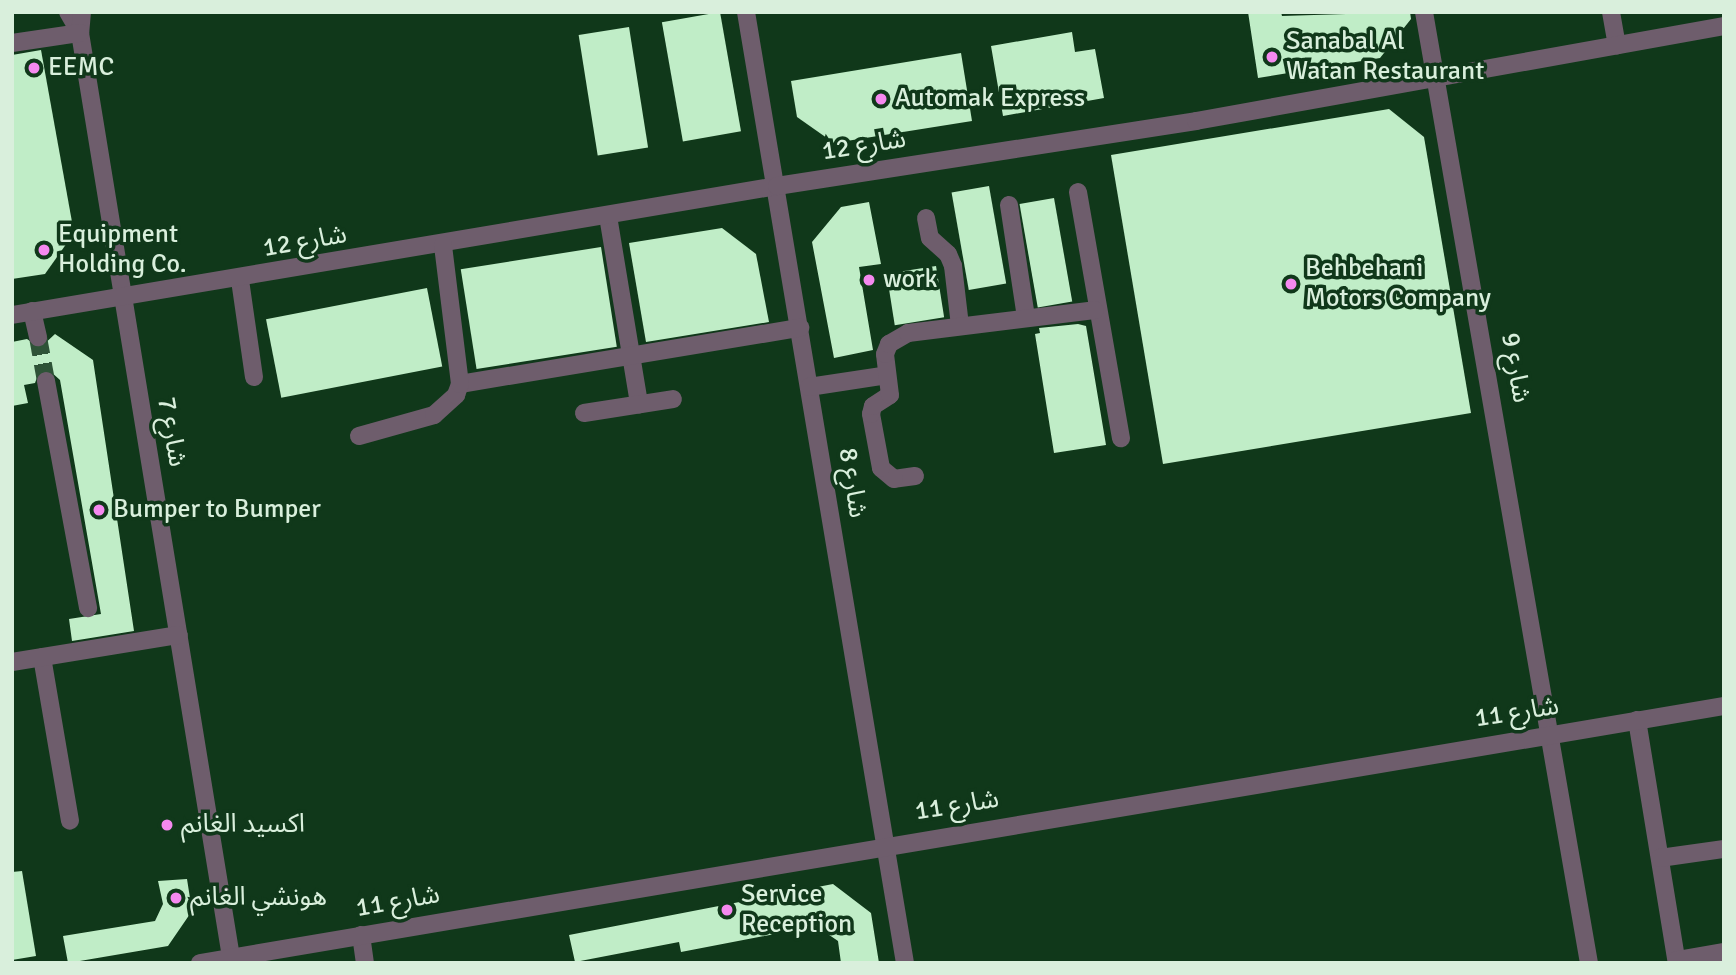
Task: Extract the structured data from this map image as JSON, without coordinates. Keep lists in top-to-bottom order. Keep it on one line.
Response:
{"streets":{"street":["شارع 12","شارع 9","شارع 7","شارع 8","شارع 11"]},"crossings":[["شارع 12","شارع 9"],["شارع 12","شارع 7"],["شارع 12","شارع 8"],["شارع 9","شارع 11"],["شارع 7","شارع 11"],["شارع 8","شارع 11"]],"places":["Sanabal Al Watan Restaurant","EEMC","Automak Express","Equipment Holding Co.","work","Behbehani Motors Company","Bumper to Bumper","اكسيد الغانم","هونشي الغانم","Service Reception"]}
